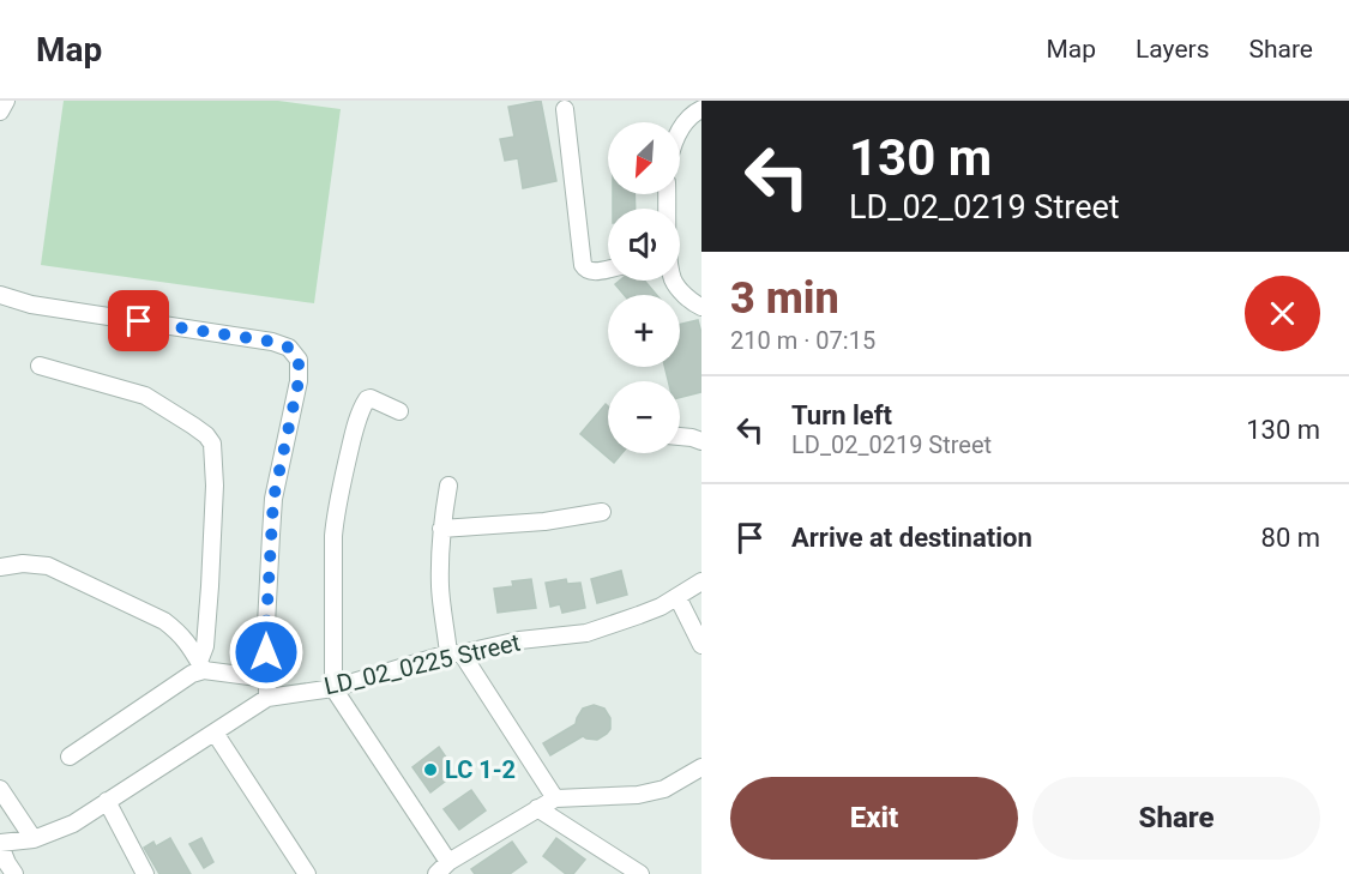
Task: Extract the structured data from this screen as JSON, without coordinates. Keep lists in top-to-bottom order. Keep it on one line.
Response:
{"streets":{"street":["LD_02_0225 Street"]},"places":["LC 1-2"],"north":"bottom left","page":{"header":"Map","nav":["Map","Layers","Share"],"turn":["130 m","LD_02_0219 Street"],"map_buttons":["+","−"],"heading":["3 min","210 m · 07:15"],"list":[{"name":"Turn left","note":"LD_02_0219 Street","value":"130 m"},{"name":"Arrive at destination","value":"80 m"}],"buttons":["Exit","Share"]}}
